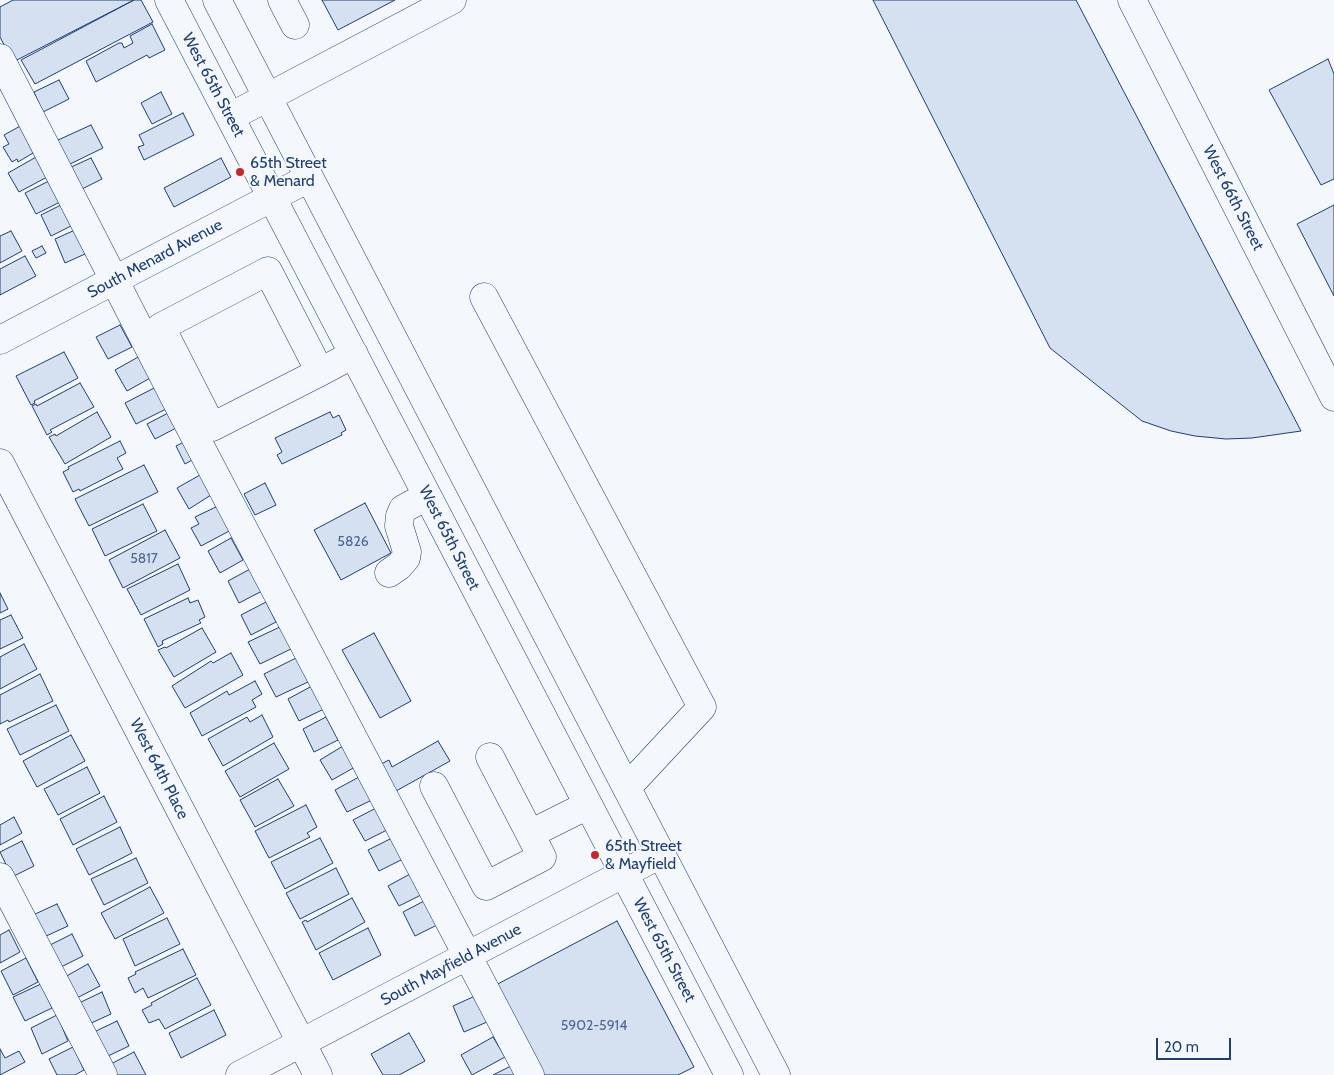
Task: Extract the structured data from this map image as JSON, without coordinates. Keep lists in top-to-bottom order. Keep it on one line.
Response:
{"streets":{"street":["West 65th Street","West 66th Street","South Menard Avenue","West 64th Place","South Mayfield Avenue"]},"crossings":[["West 65th Street","South Menard Avenue"],["West 65th Street","South Mayfield Avenue"],["West 64th Place","South Mayfield Avenue"]],"places":["65th Street & Menard","65th Street & Mayfield"],"house_numbers":["5826","5817","5902-5914"],"scale_bar":"20 m"}
